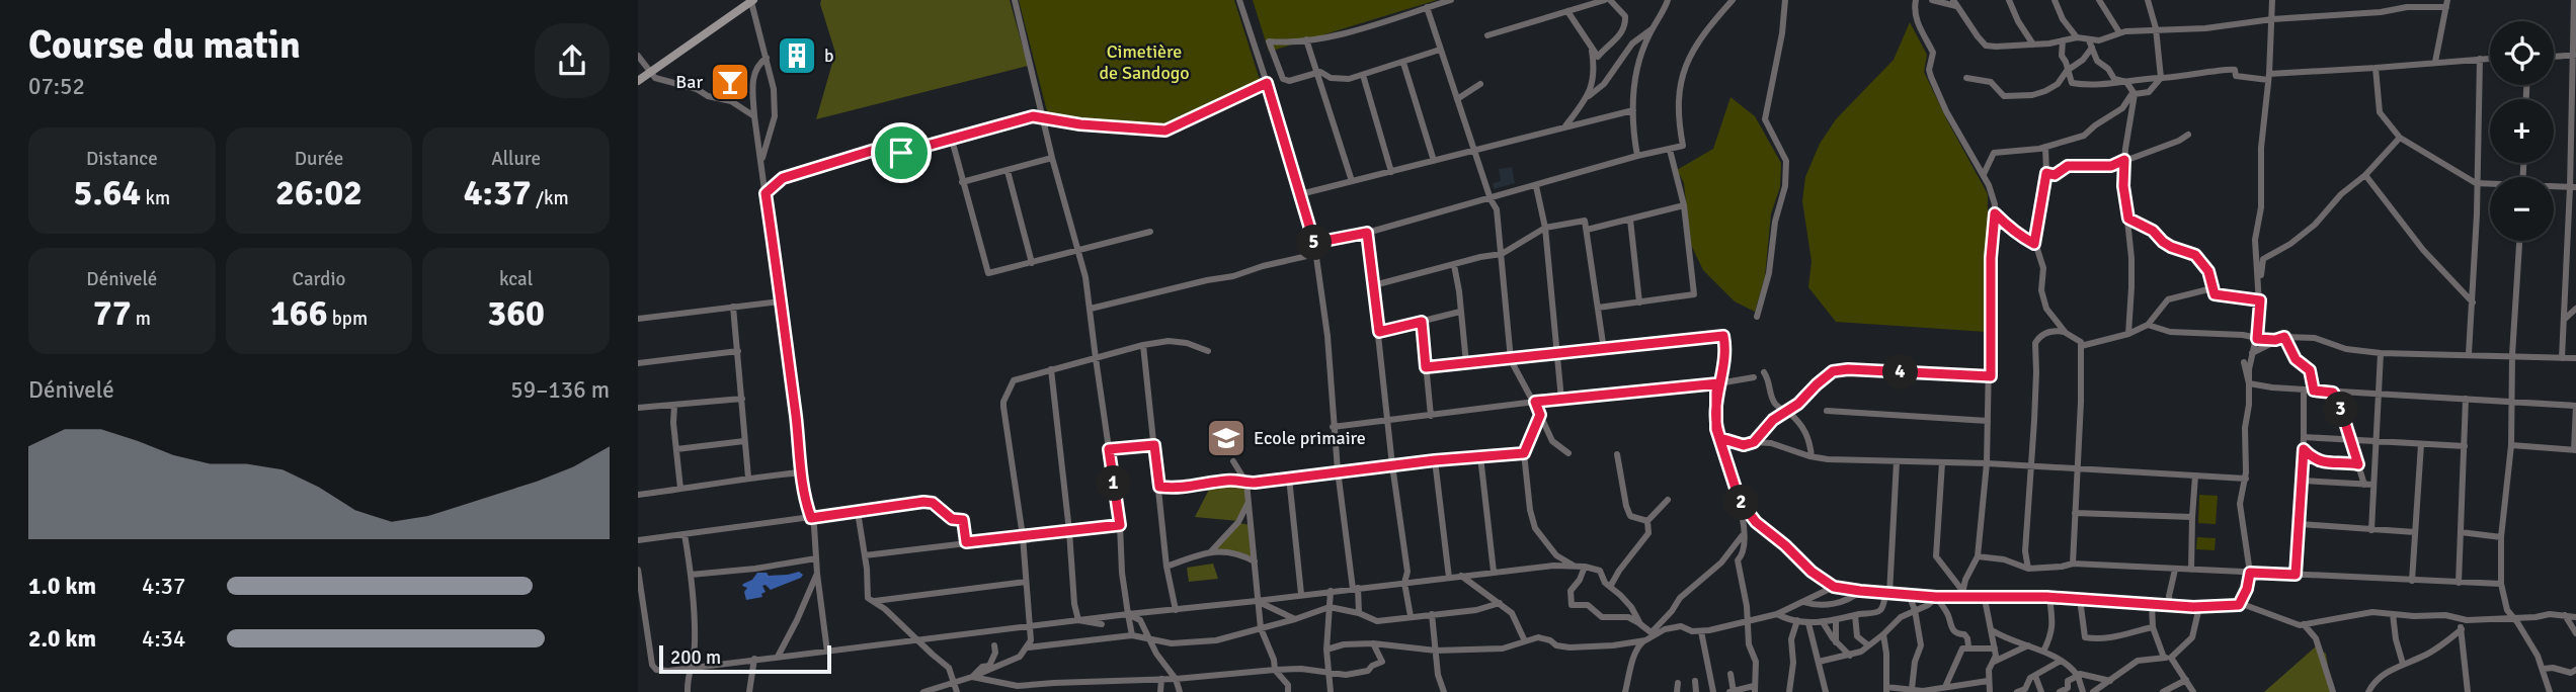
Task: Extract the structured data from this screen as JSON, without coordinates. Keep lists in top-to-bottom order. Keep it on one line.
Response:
{"parks":["Cimetière de Sandogo"],"places":{"building":["b"],"bar":["Bar"],"school or university":["Ecole primaire"]},"scale_bar":"200 m","page":{"heading":["Course du matin","07:52"],"map_buttons":["+","−"],"stats":[["Distance","5.64 km"],["Durée","26:02"],["Allure","4:37 /km"],["Dénivelé","77 m"],["Cardio","166 bpm"],["kcal","360"]],"pins":["5","4","3","1","2"],"chart":["Dénivelé","59–136 m"],"list":[{"name":"1.0 km","note":"4:37"},{"name":"2.0 km","note":"4:34"}],"scale":"200 m"}}
